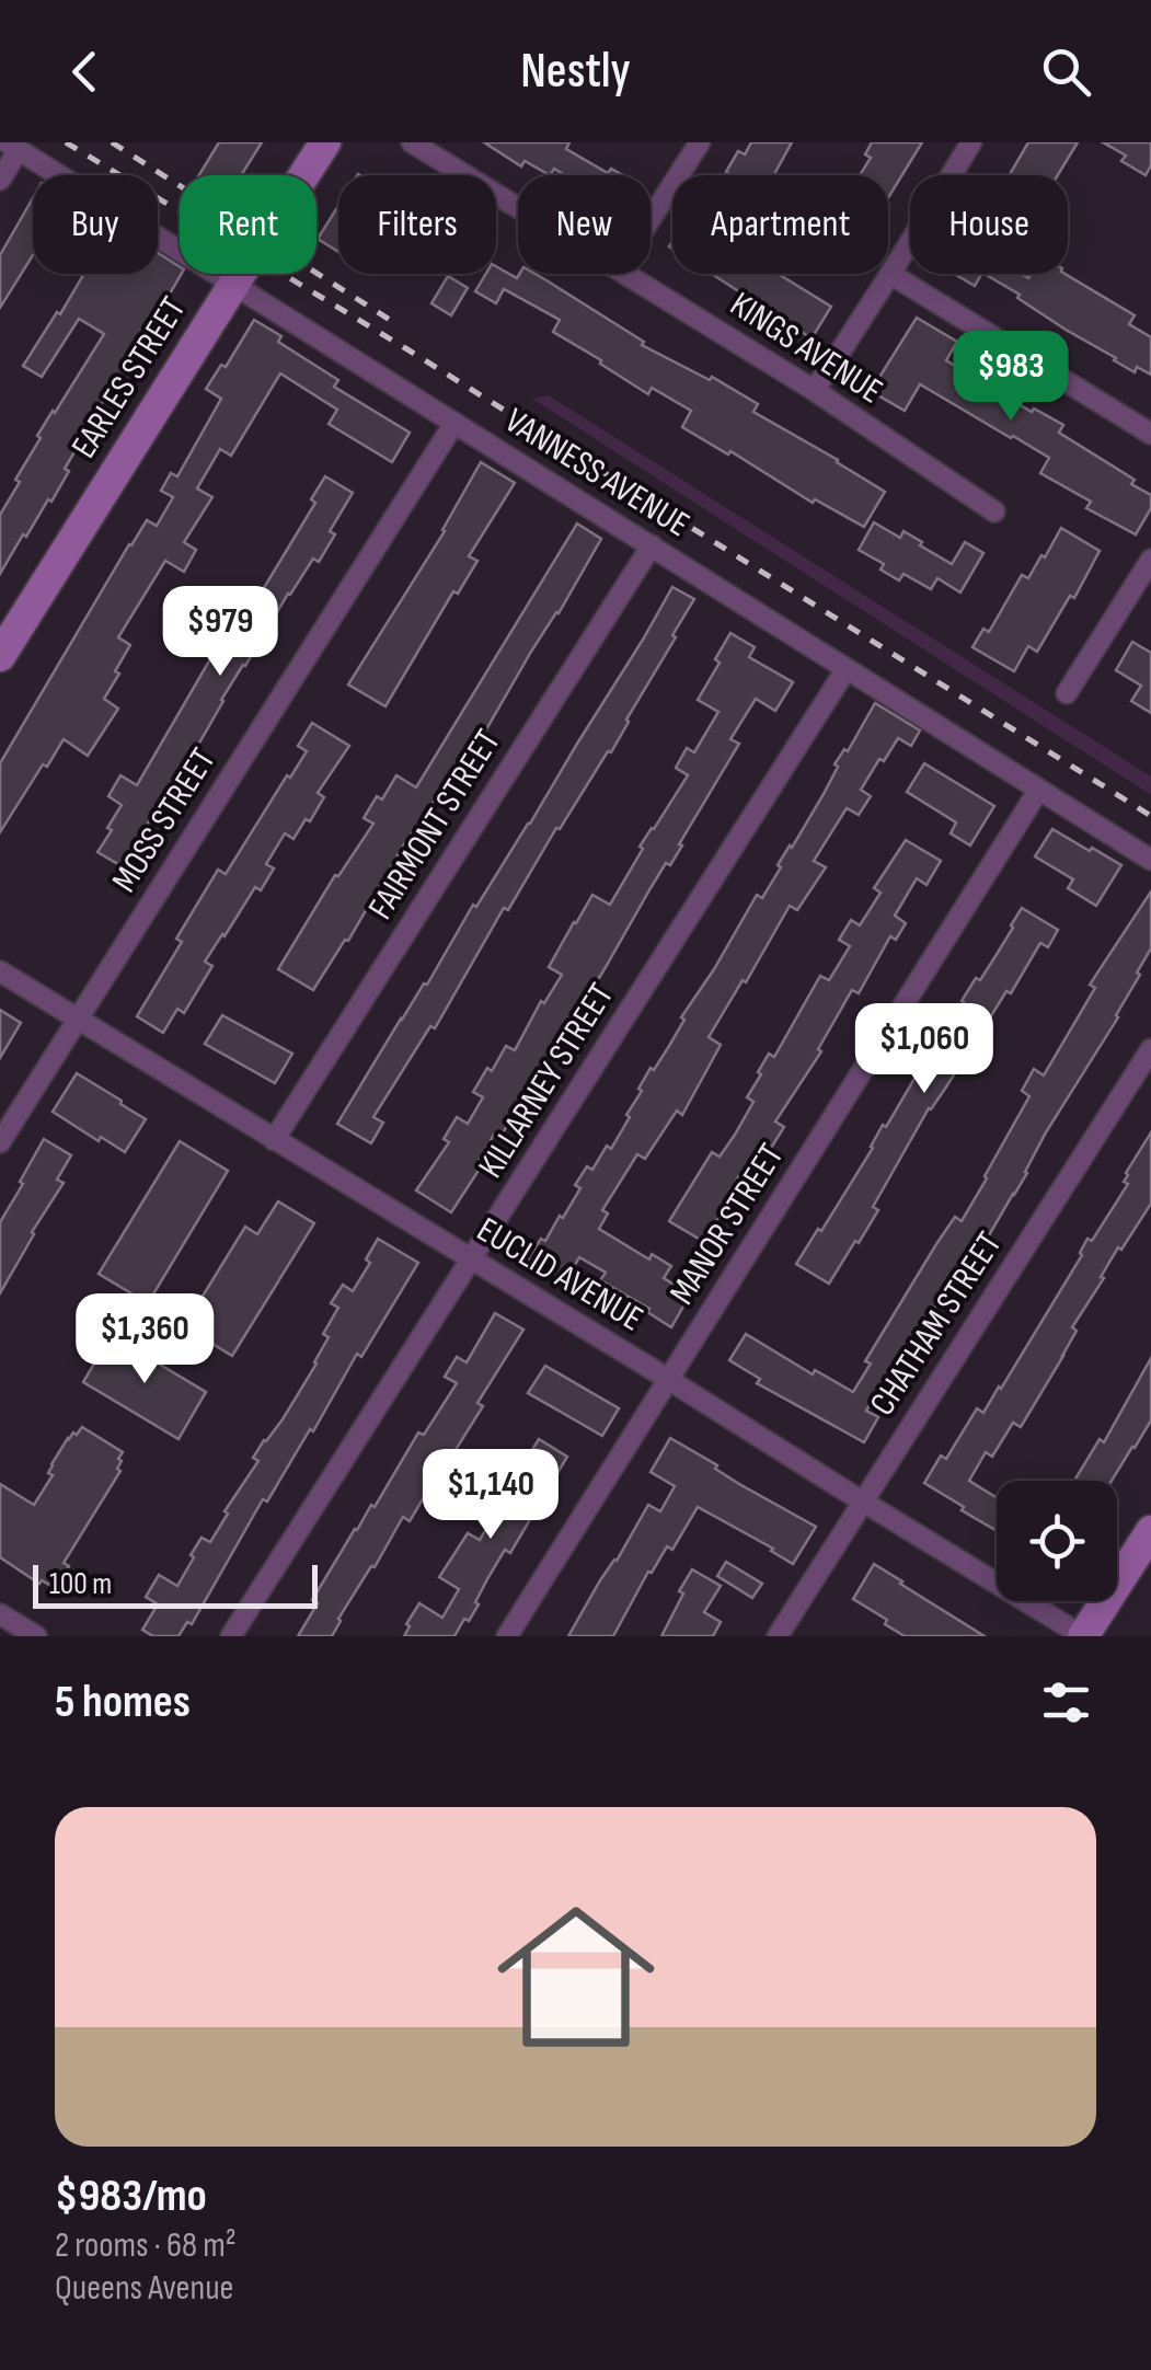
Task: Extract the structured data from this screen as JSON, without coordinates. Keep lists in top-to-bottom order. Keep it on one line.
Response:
{"streets":{"street":["KINGS AVENUE","EARLES STREET","VANNESS AVENUE","MOSS STREET","FAIRMONT STREET","KILLARNEY STREET","MANOR STREET","EUCLID AVENUE","CHATHAM STREET"]},"crossings":[["VANNESS AVENUE","MOSS STREET"],["VANNESS AVENUE","FAIRMONT STREET"],["VANNESS AVENUE","KILLARNEY STREET"],["VANNESS AVENUE","MANOR STREET"],["MOSS STREET","EUCLID AVENUE"],["FAIRMONT STREET","EUCLID AVENUE"],["KILLARNEY STREET","EUCLID AVENUE"],["MANOR STREET","EUCLID AVENUE"],["EUCLID AVENUE","CHATHAM STREET"]],"scale_bar":"100 m","page":{"header":"Nestly","chip":["Buy","Rent","Filters","New","Apartment","House"],"price":["$983","$979","$1,060","$1,360","$1,140"],"scale":"100 m","heading":"5 homes","list":[{"name":"$983/mo","note":"2 rooms · 68 m² · Queens Avenue"}]}}
